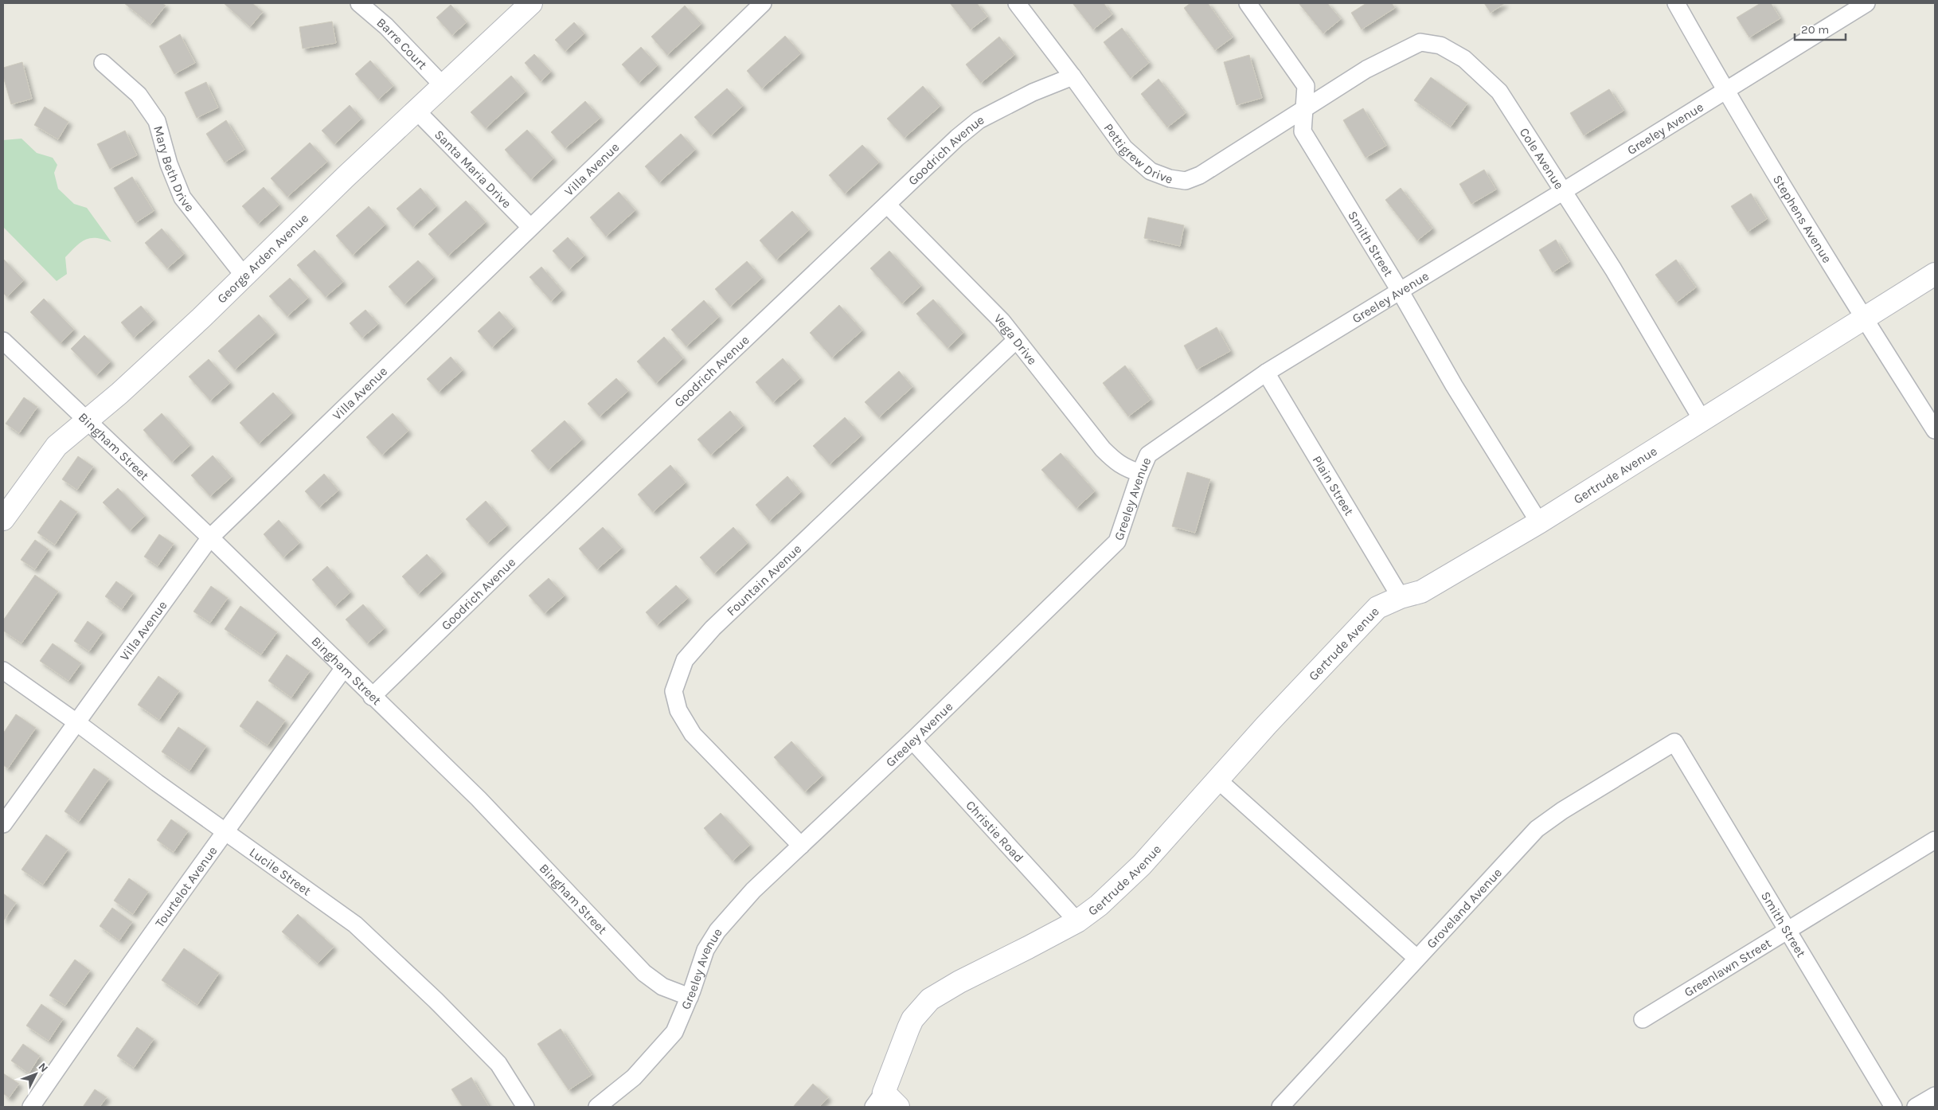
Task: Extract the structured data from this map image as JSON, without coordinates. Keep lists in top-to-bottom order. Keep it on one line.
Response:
{"streets":{"street":["Barre Court","Greeley Avenue","Pettigrew Drive","Goodrich Avenue","Cole Avenue","Mary Beth Drive","Santa Maria Drive","Villa Avenue","Stephens Avenue","Smith Street","George Arden Avenue","Vega Drive","Bingham Street","Gertrude Avenue","Plain Street","Fountain Avenue","Christie Road","Lucile Street","Tourtelot Avenue","Groveland Avenue","Greenlawn Street"]},"crossings":[["Barre Court","George Arden Avenue"],["Greeley Avenue","Cole Avenue"],["Greeley Avenue","Stephens Avenue"],["Greeley Avenue","Smith Street"],["Greeley Avenue","Vega Drive"],["Greeley Avenue","Bingham Street"],["Greeley Avenue","Plain Street"],["Greeley Avenue","Fountain Avenue"],["Greeley Avenue","Christie Road"],["Pettigrew Drive","Goodrich Avenue"],["Pettigrew Drive","Cole Avenue"],["Pettigrew Drive","Smith Street"],["Goodrich Avenue","Vega Drive"],["Goodrich Avenue","Bingham Street"],["Cole Avenue","Smith Street"],["Cole Avenue","Gertrude Avenue"],["Mary Beth Drive","George Arden Avenue"],["Santa Maria Drive","Villa Avenue"],["Santa Maria Drive","George Arden Avenue"],["Villa Avenue","Bingham Street"],["Villa Avenue","Lucile Street"],["Stephens Avenue","Gertrude Avenue"],["Smith Street","Gertrude Avenue"],["Smith Street","Groveland Avenue"],["Smith Street","Greenlawn Street"],["George Arden Avenue","Bingham Street"],["Vega Drive","Fountain Avenue"],["Bingham Street","Tourtelot Avenue"],["Gertrude Avenue","Plain Street"],["Gertrude Avenue","Christie Road"],["Lucile Street","Tourtelot Avenue"]],"scale_bar":"20 m","north":"top right"}
